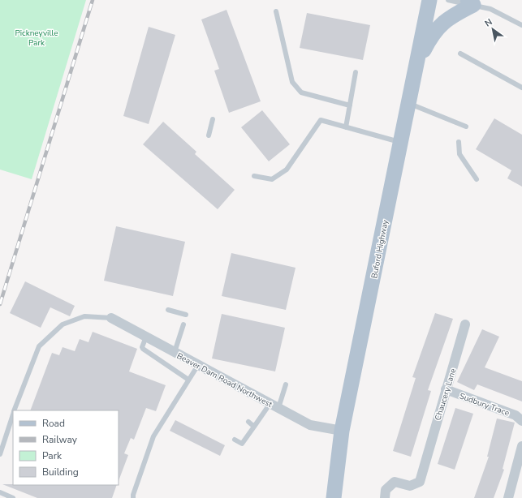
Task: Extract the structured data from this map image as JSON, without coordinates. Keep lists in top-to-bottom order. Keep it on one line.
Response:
{"streets":{"main road":["Buford Highway"],"street":["Beaver Dam Road Northwest","Chaucery Lane","Sudbury Trace"]},"crossings":[["Buford Highway","Beaver Dam Road Northwest"],["Chaucery Lane","Sudbury Trace"]],"parks":["Pickneyville Park"],"legend":["Road","Railway","Park","Building"],"north":"top left"}
